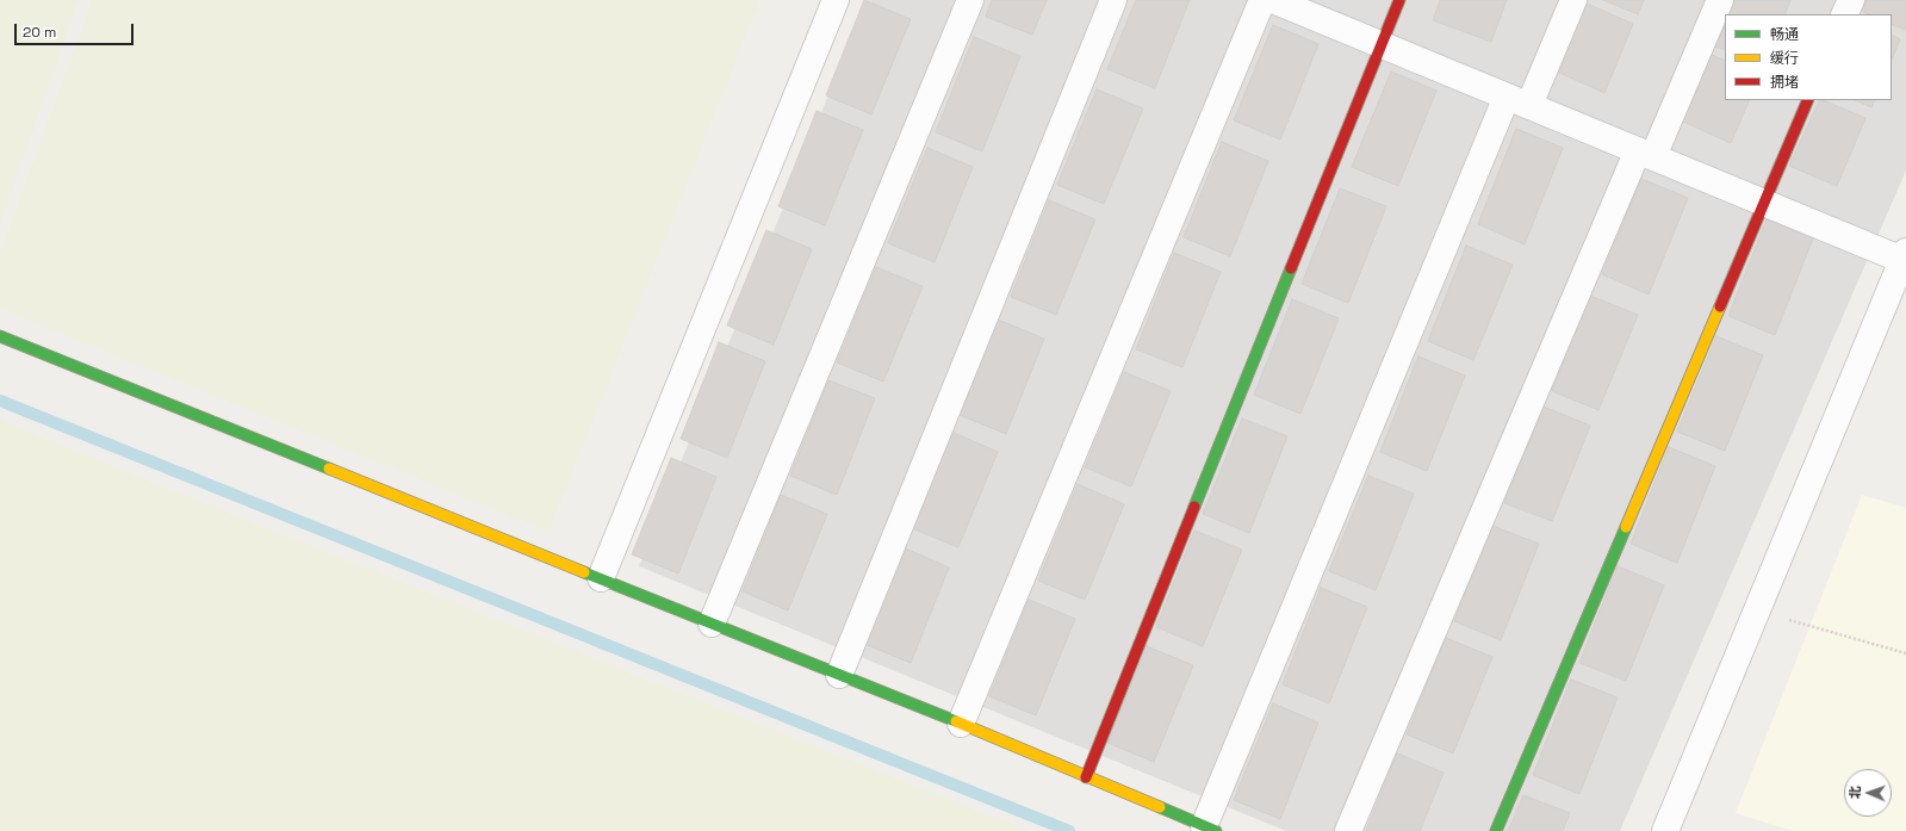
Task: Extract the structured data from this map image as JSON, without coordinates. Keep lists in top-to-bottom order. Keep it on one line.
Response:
{"legend":["畅通","缓行","拥堵"],"scale_bar":"20 m","north":"left"}
